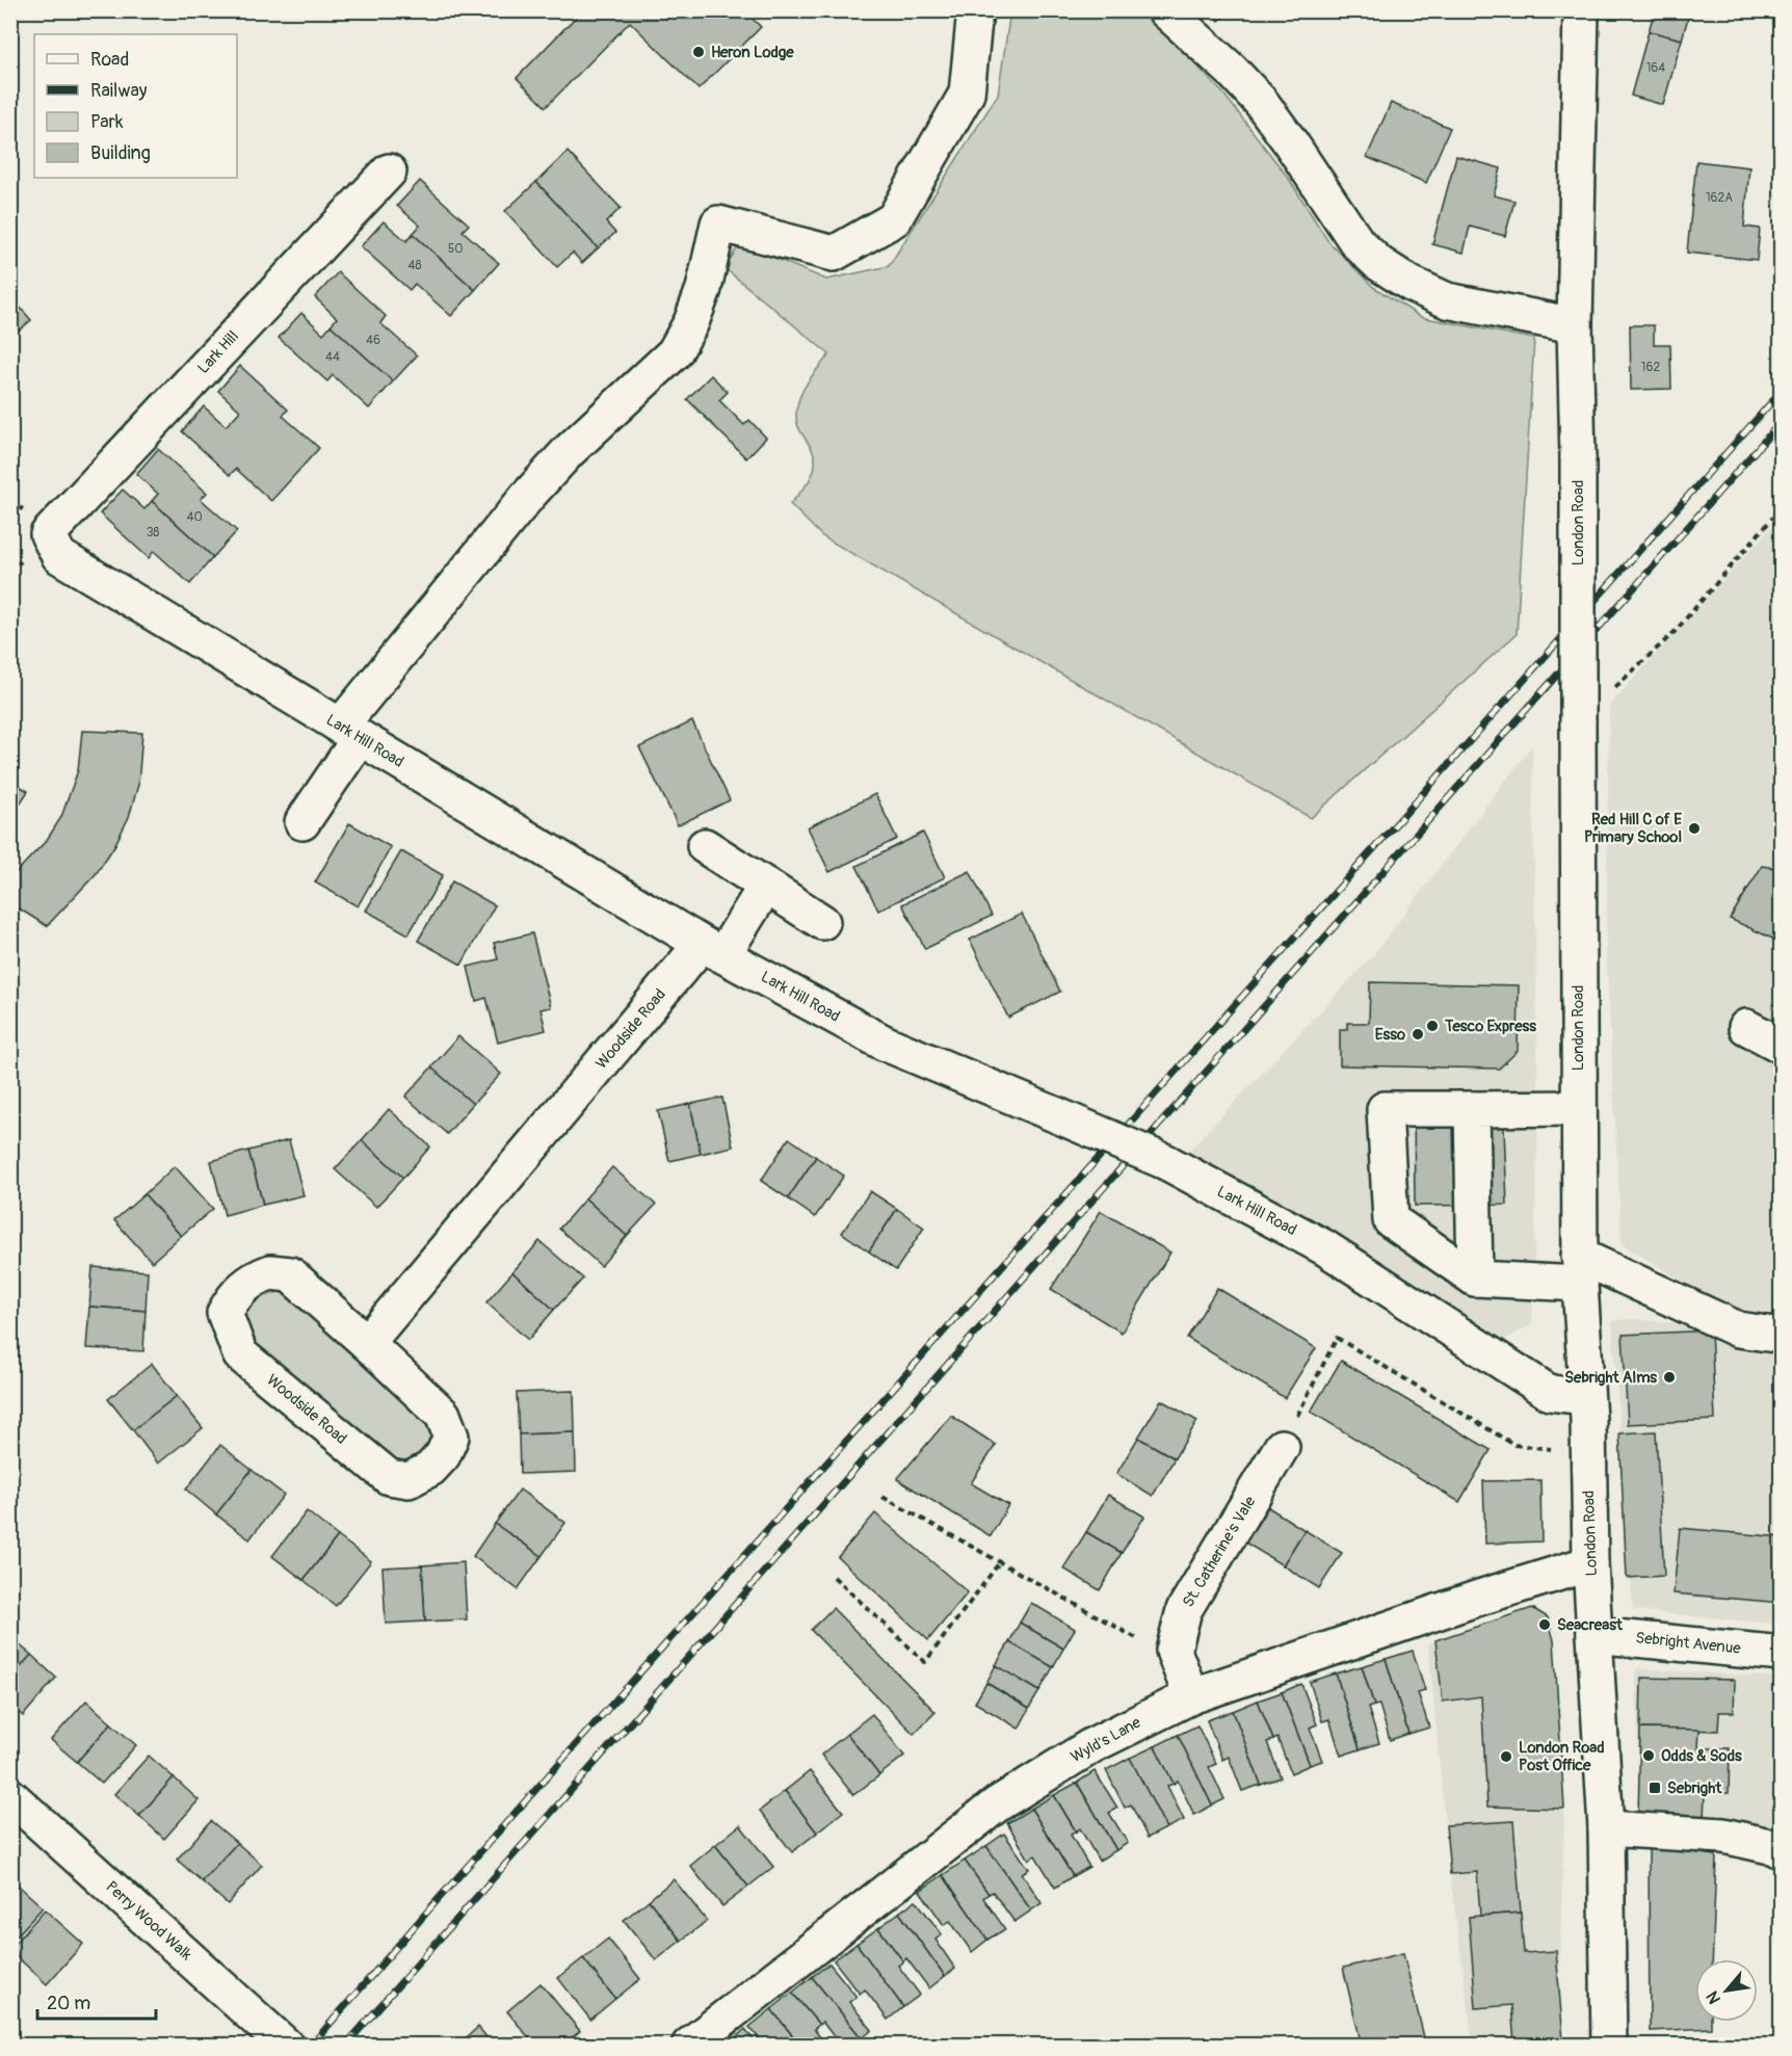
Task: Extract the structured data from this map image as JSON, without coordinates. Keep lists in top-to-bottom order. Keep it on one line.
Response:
{"streets":{"street":["Lark Hill","London Road","Lark Hill Road","Woodside Road","St. Catherine's Vale","Sebright Avenue","Wyld's Lane","Perry Wood Walk"]},"crossings":[["Lark Hill","Lark Hill Road"],["London Road","Lark Hill Road"],["London Road","Sebright Avenue"],["London Road","Wyld's Lane"],["Lark Hill Road","Woodside Road"],["St. Catherine's Vale","Wyld's Lane"]],"places":{"other":["Heron Lodge","Red Hill C of E Primary School","Tesco Express","Esso","Sebright Alms","Seacreast","Odds & Sods","London Road Post Office"],"transit":["Sebright"]},"house_numbers":["164","162A","50","48","46","44","162","40","38"],"legend":["Road","Railway","Park","Building"],"scale_bar":"20 m","north":"bottom left"}
